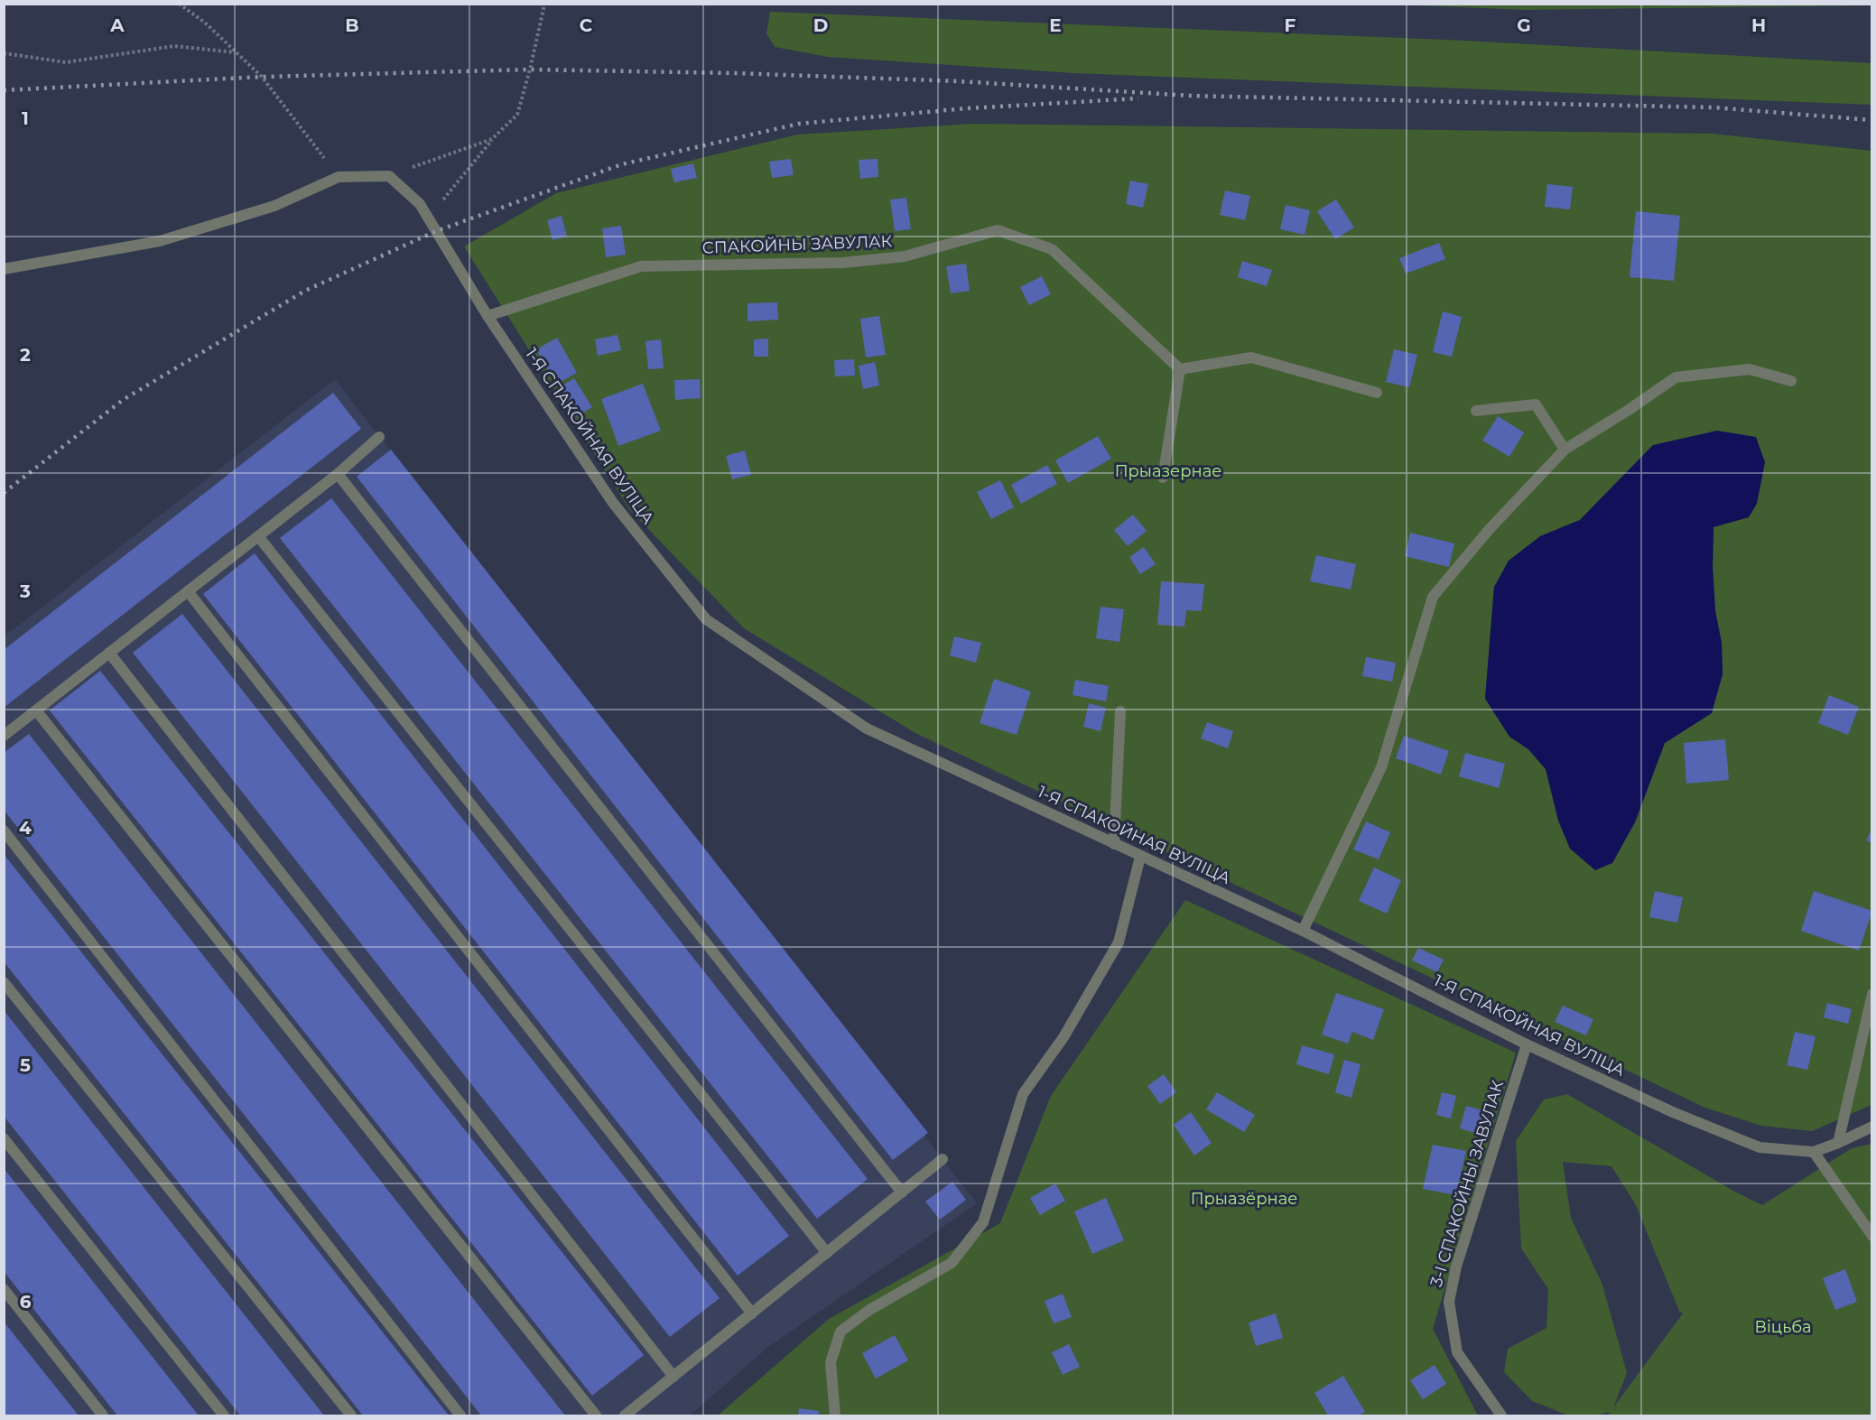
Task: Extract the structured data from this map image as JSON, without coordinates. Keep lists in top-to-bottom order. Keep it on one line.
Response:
{"streets":{"street":["СПАКОЙНЫ ЗАВУЛАК","1-Я СПАКОЙНАЯ ВУЛІЦА","3-І СПАКОЙНЫ ЗАВУЛАК"]},"crossings":[["СПАКОЙНЫ ЗАВУЛАК","1-Я СПАКОЙНАЯ ВУЛІЦА"],["1-Я СПАКОЙНАЯ ВУЛІЦА","3-І СПАКОЙНЫ ЗАВУЛАК"]],"parks":["Прыазернае","Прыазёрнае","Віцьба"],"grid":{"columns":["A","B","C","D","E","F","G","H"],"rows":["1","2","3","4","5","6"]}}
